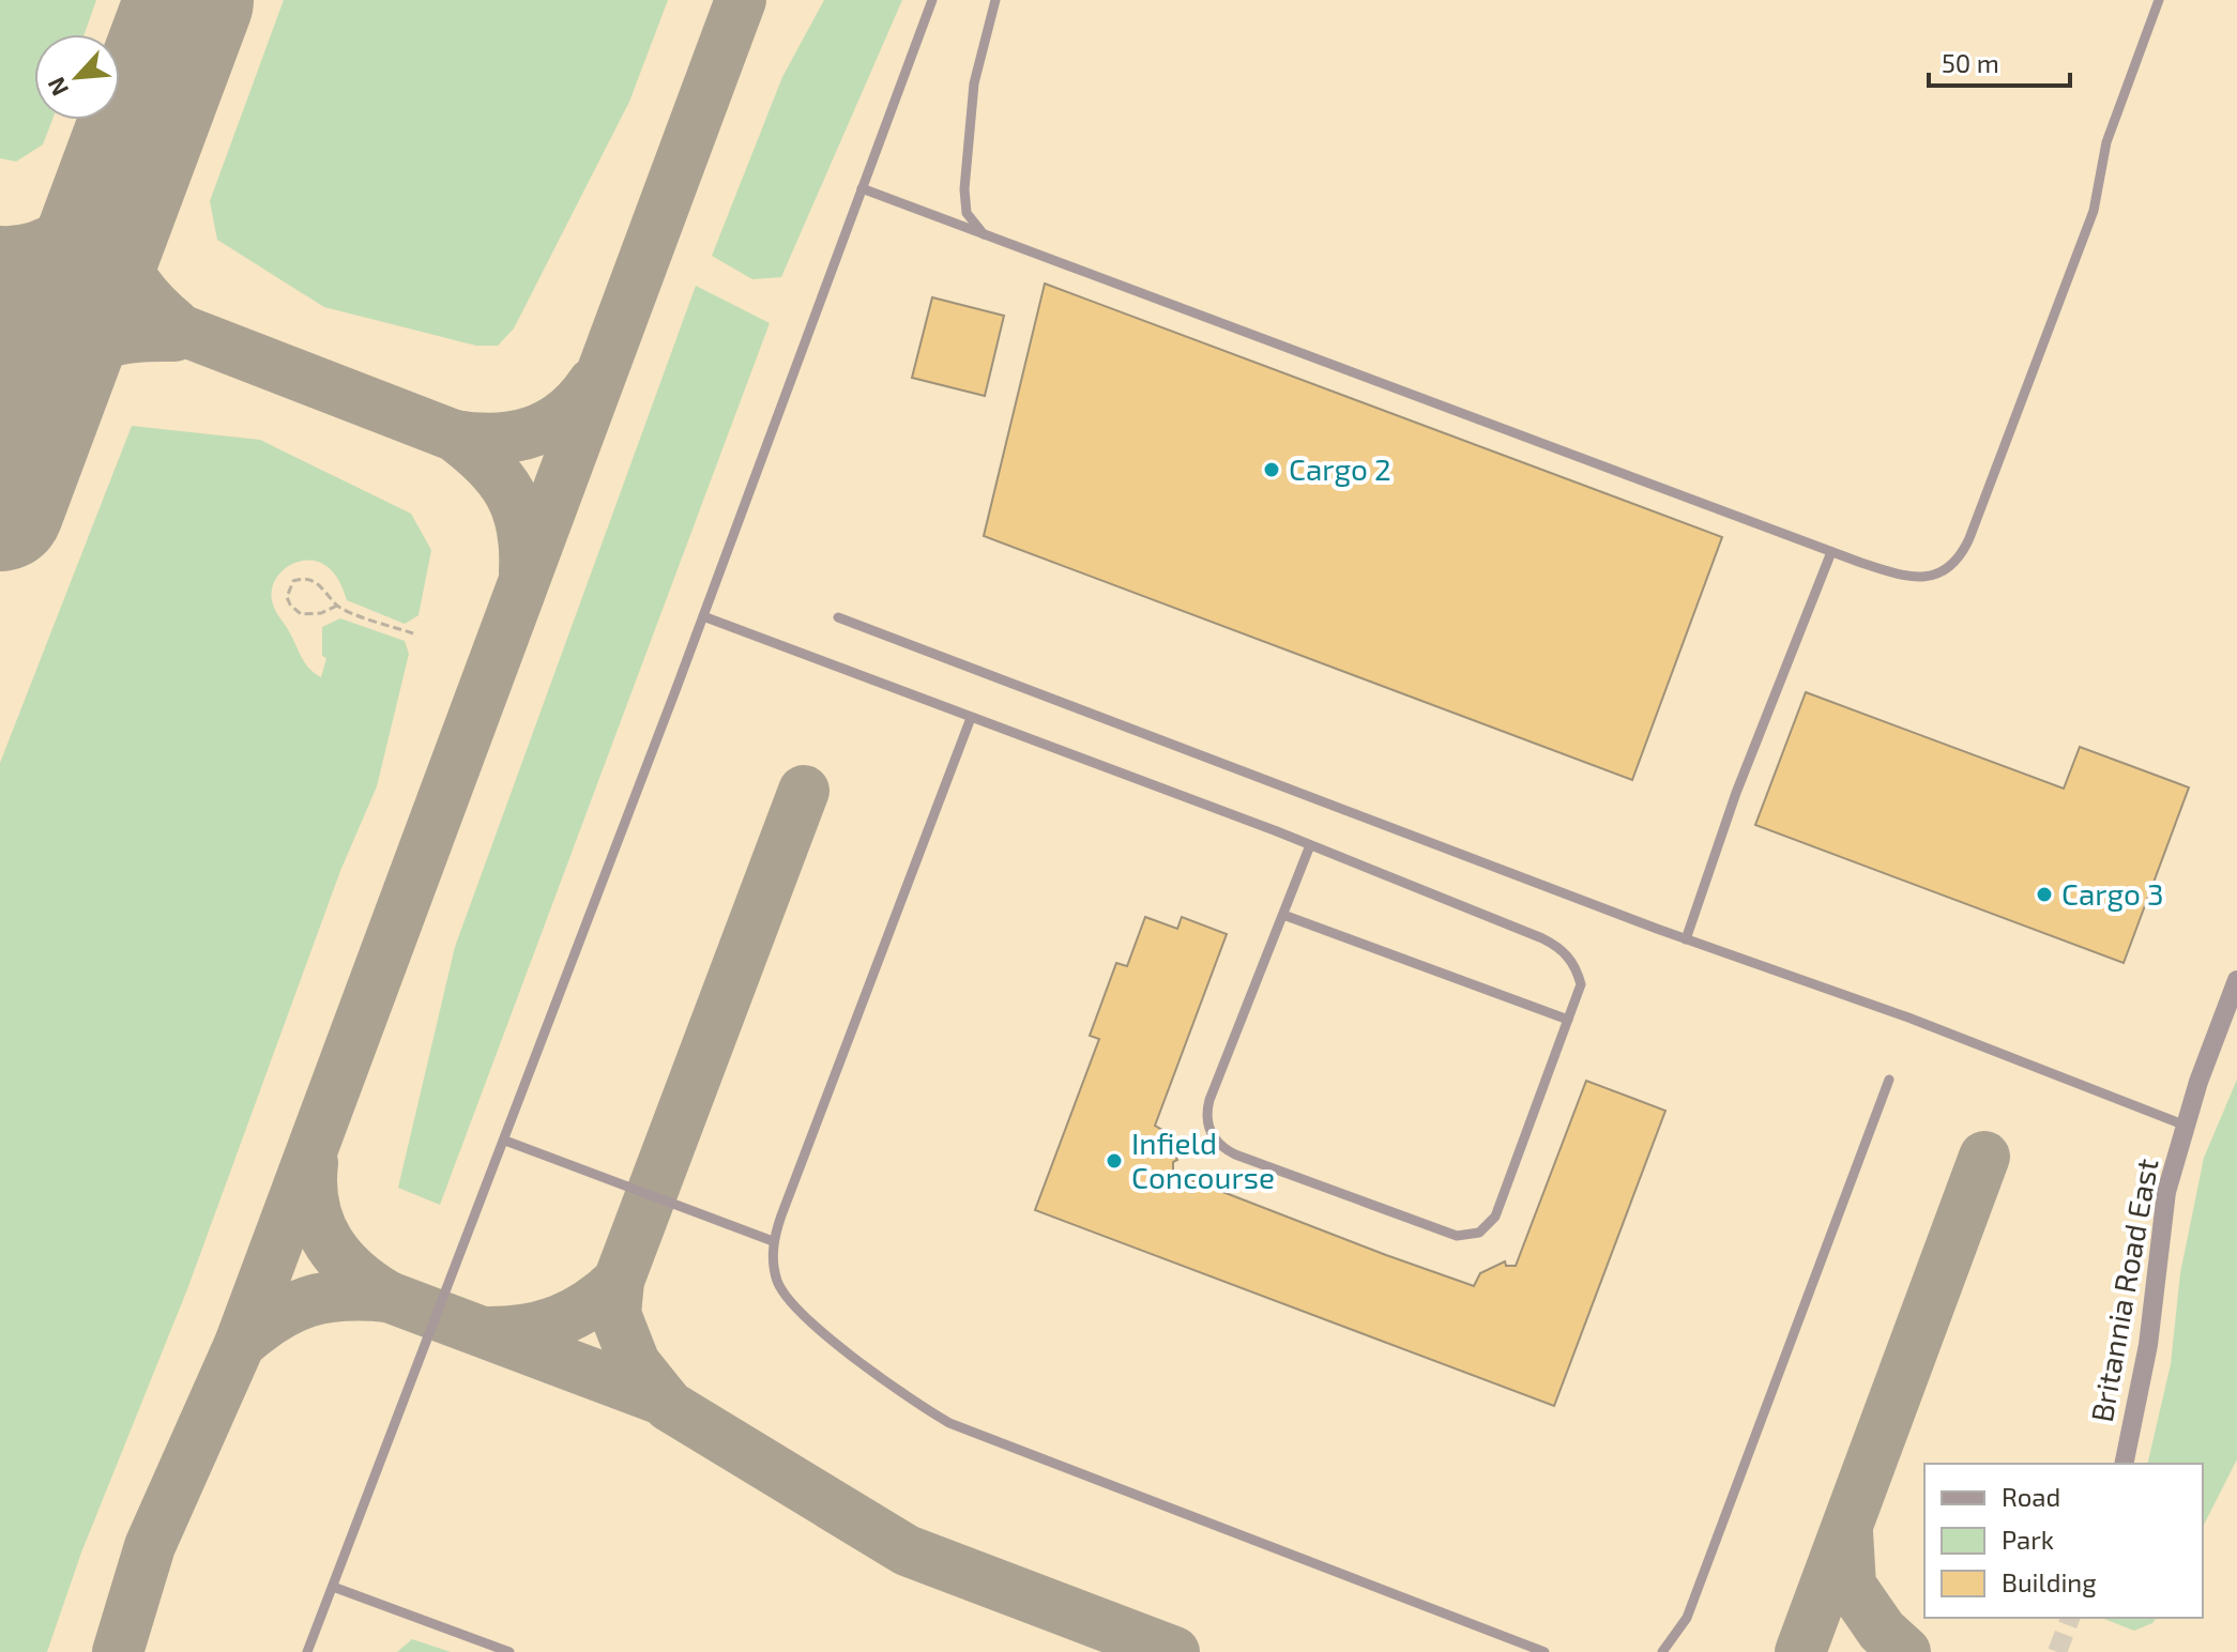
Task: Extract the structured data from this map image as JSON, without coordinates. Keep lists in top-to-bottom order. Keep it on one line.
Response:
{"streets":{"street":["Britannia Road East"]},"places":["Cargo 2","Cargo 3","Infield Concourse"],"legend":["Road","Park","Building"],"scale_bar":"50 m","north":"bottom left"}
